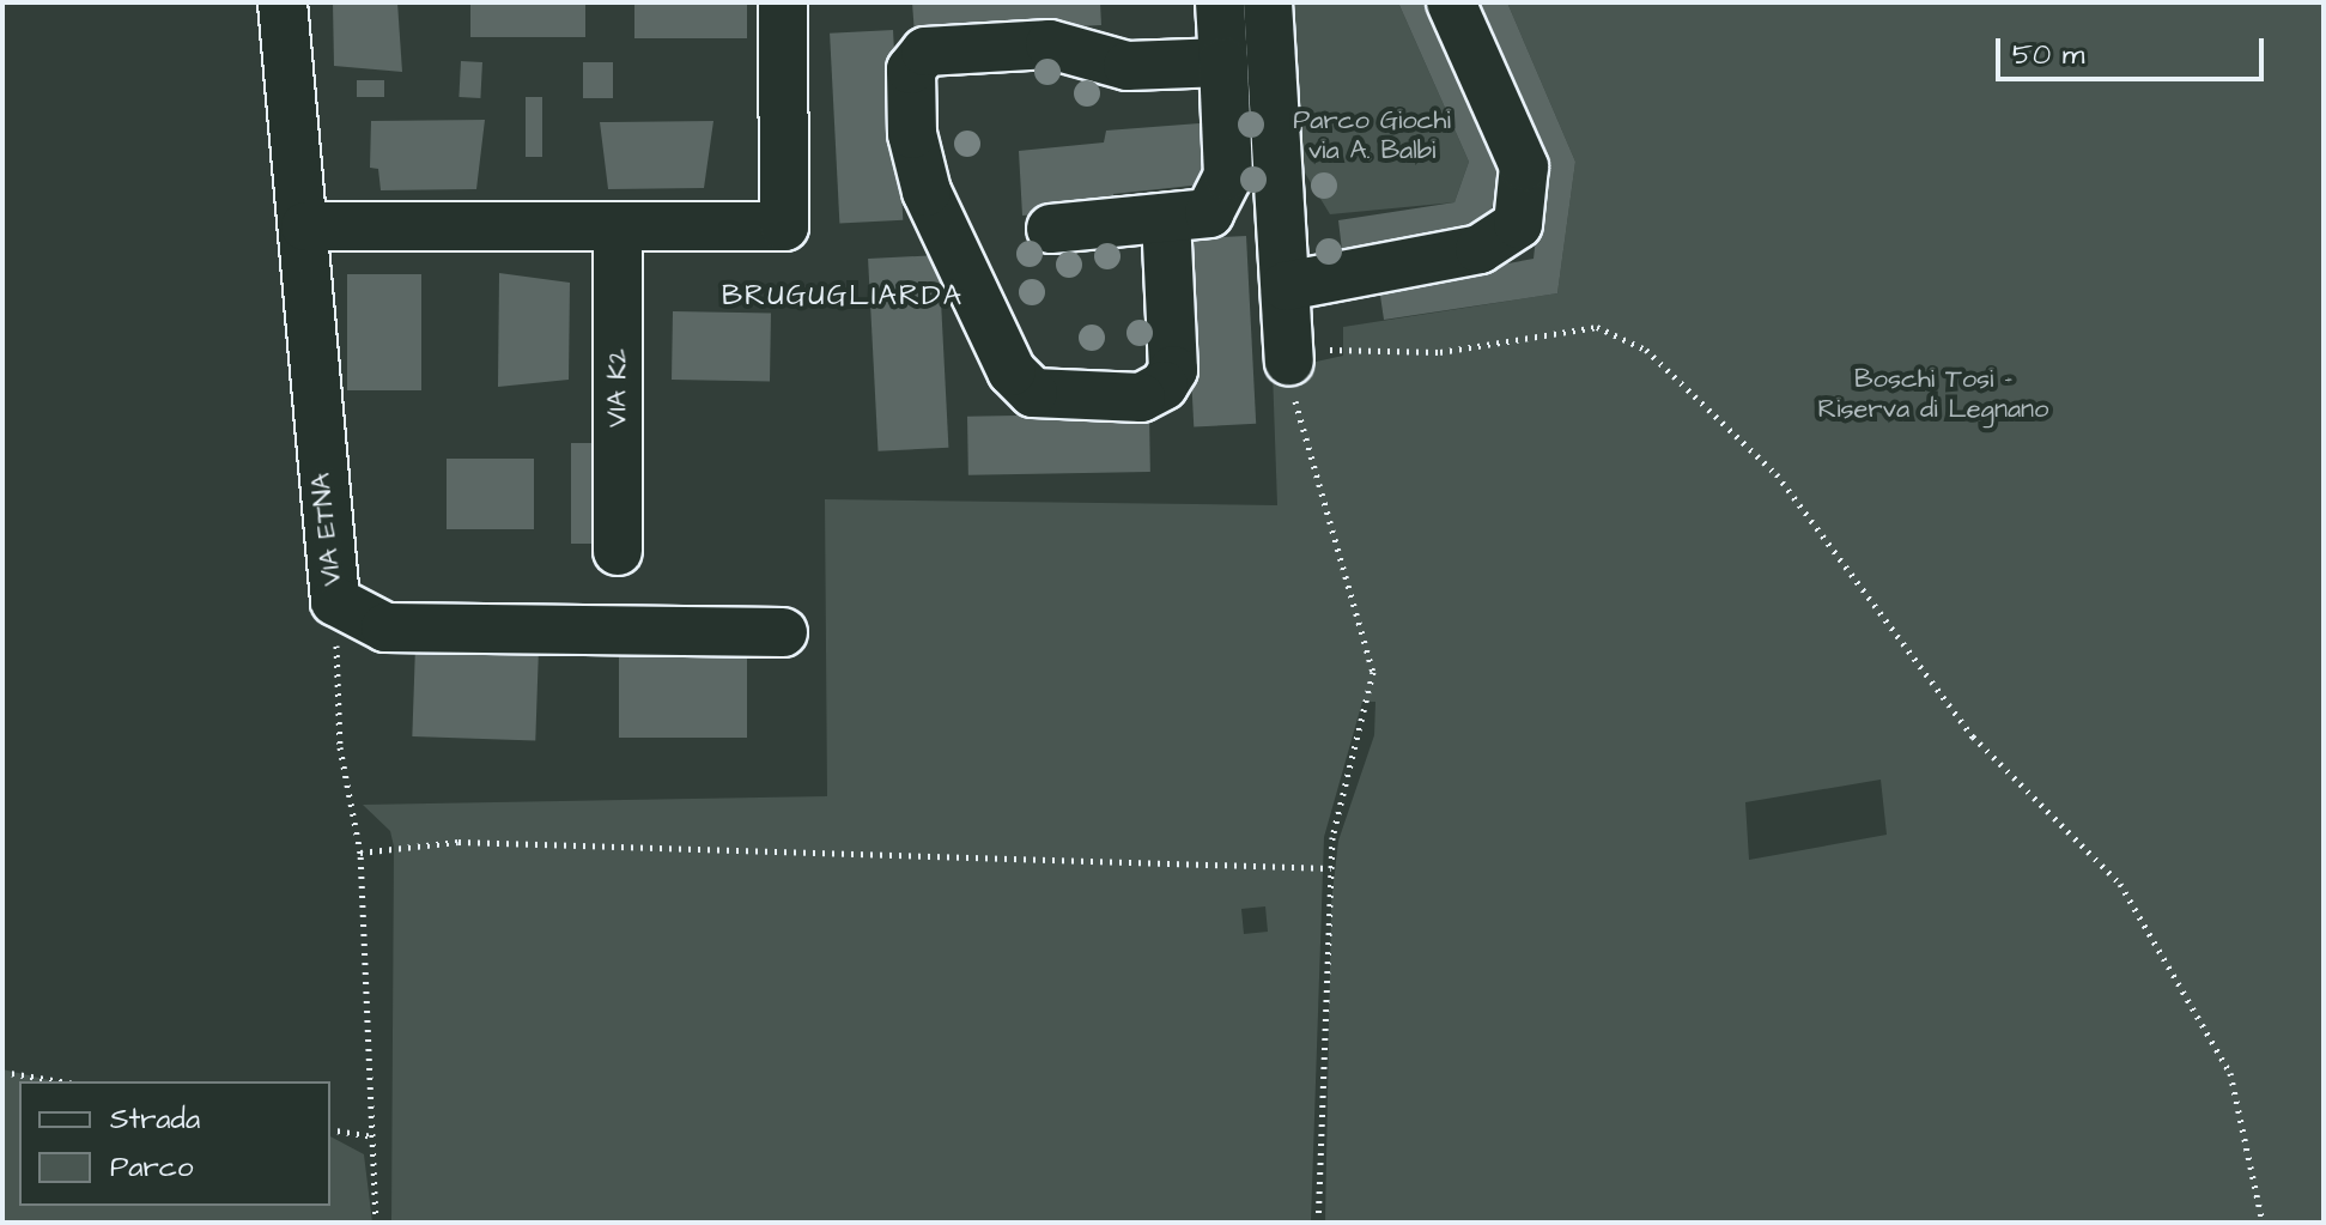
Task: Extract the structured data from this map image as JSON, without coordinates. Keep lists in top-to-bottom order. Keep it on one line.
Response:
{"streets":{"street":["VIA K2","VIA ETNA"]},"districts":["BRUGUGLIARDA"],"parks":["Parco Giochi via A. Balbi","Boschi Tosi - Riserva di Legnano"],"legend":["Strada","Parco"],"scale_bar":"50 m"}
